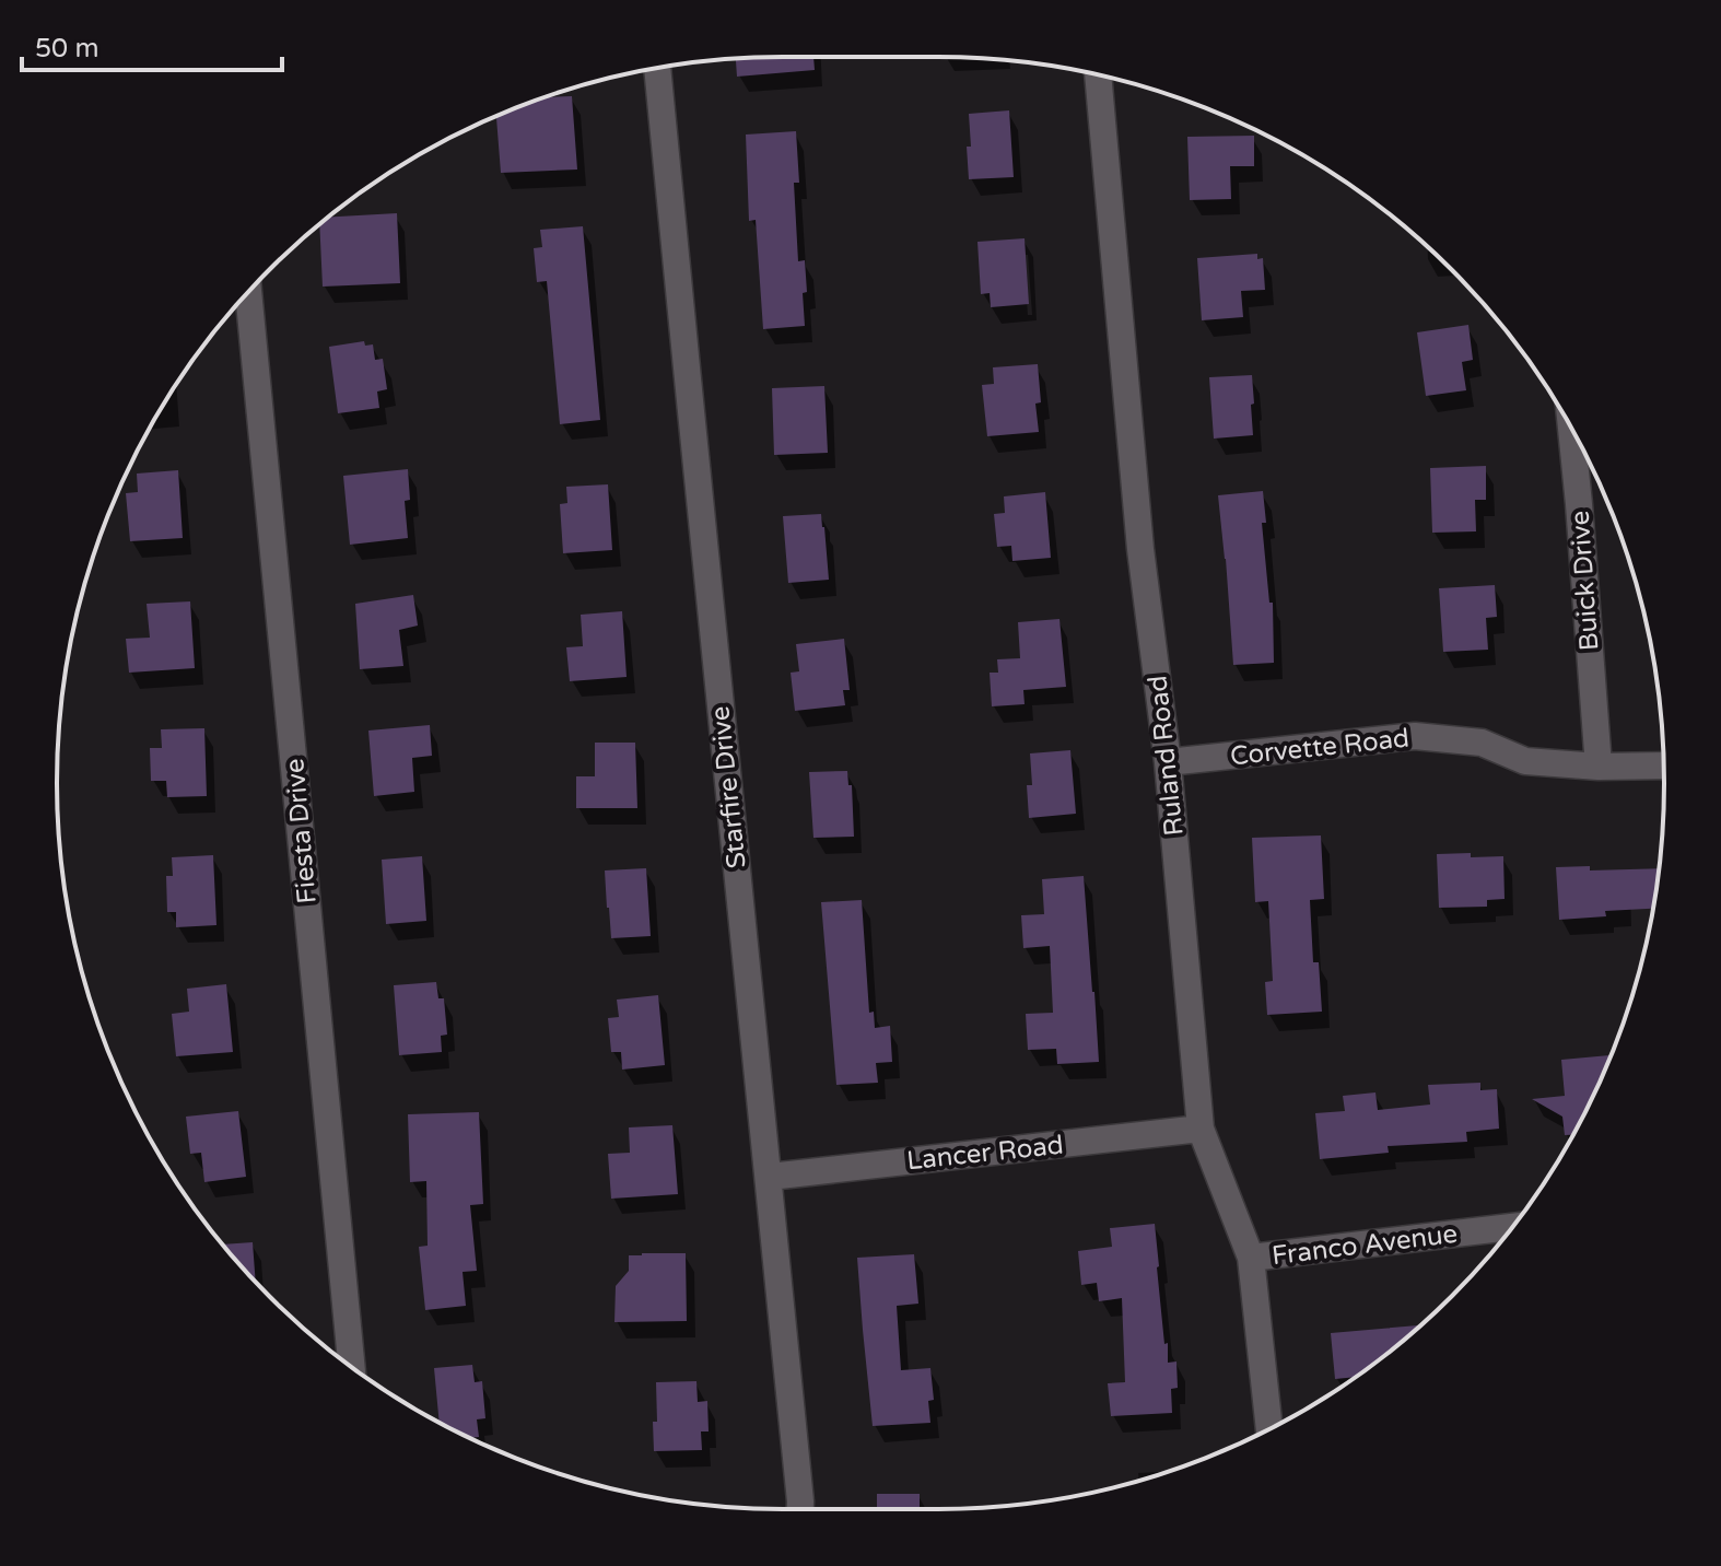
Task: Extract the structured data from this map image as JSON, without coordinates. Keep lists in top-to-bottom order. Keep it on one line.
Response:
{"streets":{"street":["Buick Drive","Corvette Road","Ruland Road","Starfire Drive","Fiesta Drive","Lancer Road","Franco Avenue"]},"crossings":[["Buick Drive","Corvette Road"],["Corvette Road","Ruland Road"],["Ruland Road","Lancer Road"],["Ruland Road","Franco Avenue"],["Starfire Drive","Lancer Road"]],"scale_bar":"50 m"}
